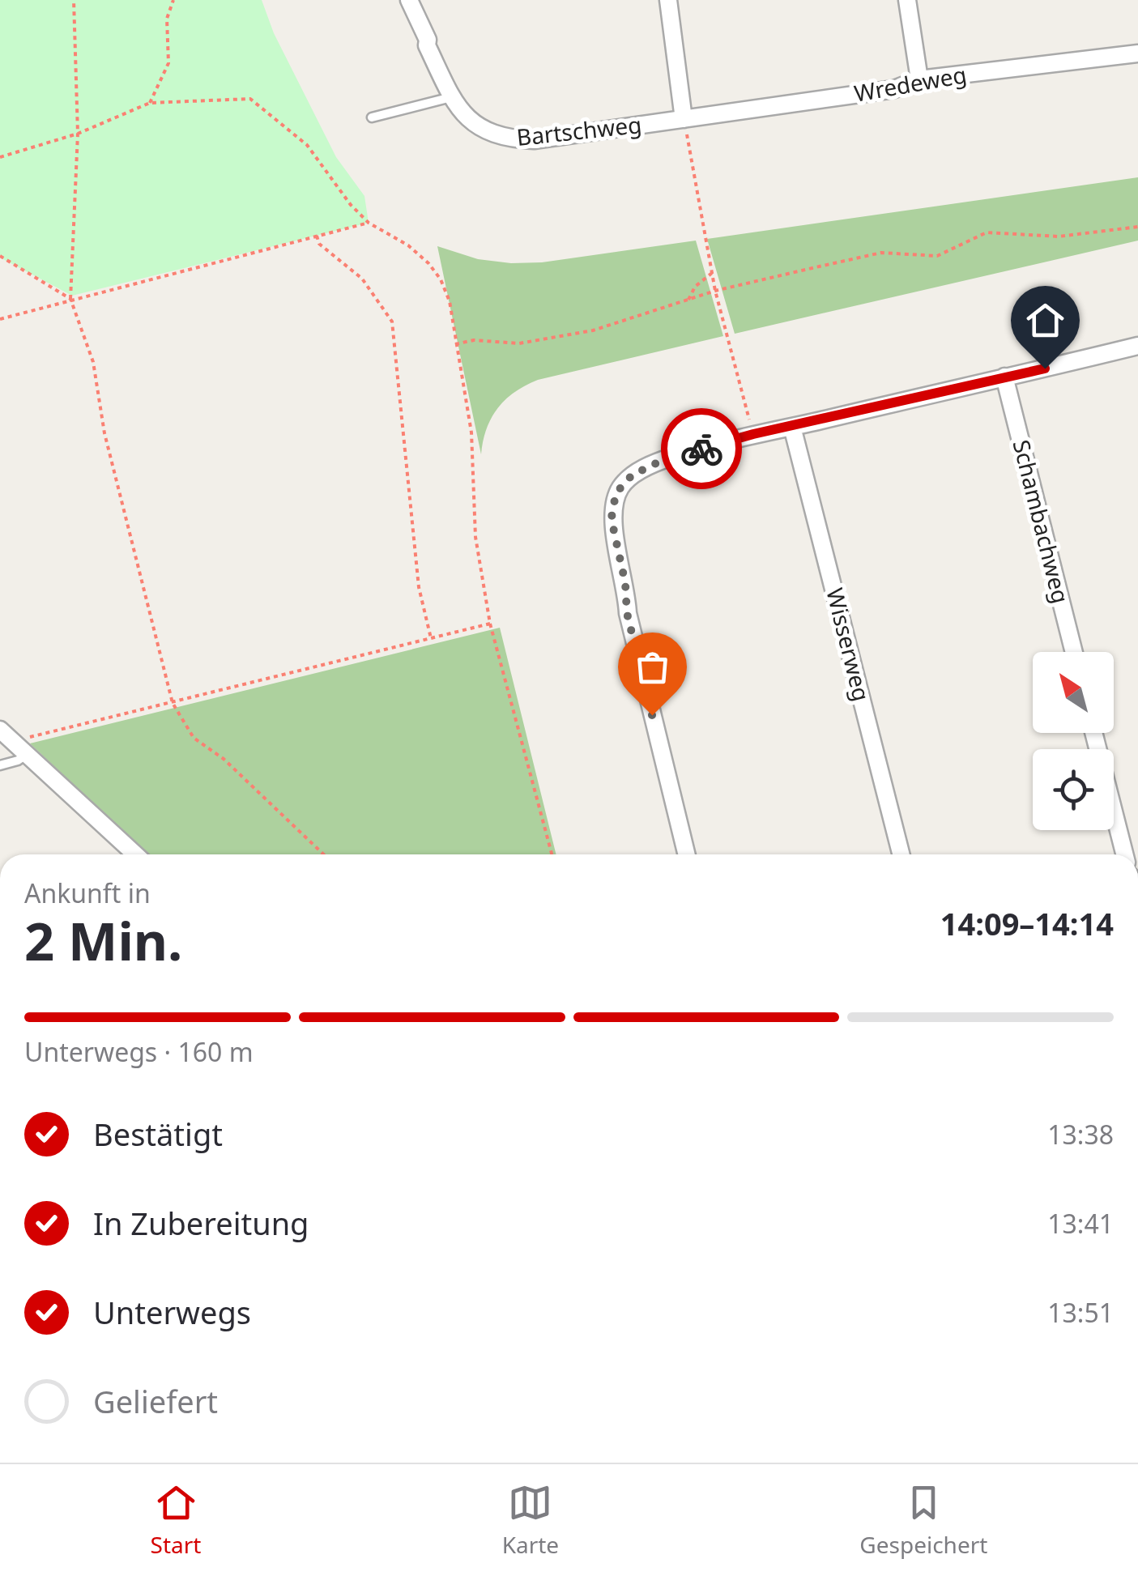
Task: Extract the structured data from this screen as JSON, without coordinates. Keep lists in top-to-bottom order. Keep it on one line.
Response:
{"streets":{"street":["Wredeweg","Bartschweg","Schambachweg","Wisserweg"]},"crossings":[["Wredeweg","Bartschweg"]],"north":"top left","page":{"heading":["2 Min.","Ankunft in","14:09–14:14"],"bar":"Unterwegs · 160 m","list":[["Bestätigt","13:38"],["In Zubereitung","13:41"],["Unterwegs","13:51"],"Geliefert"],"tabs":["Start","Karte","Gespeichert"]}}
